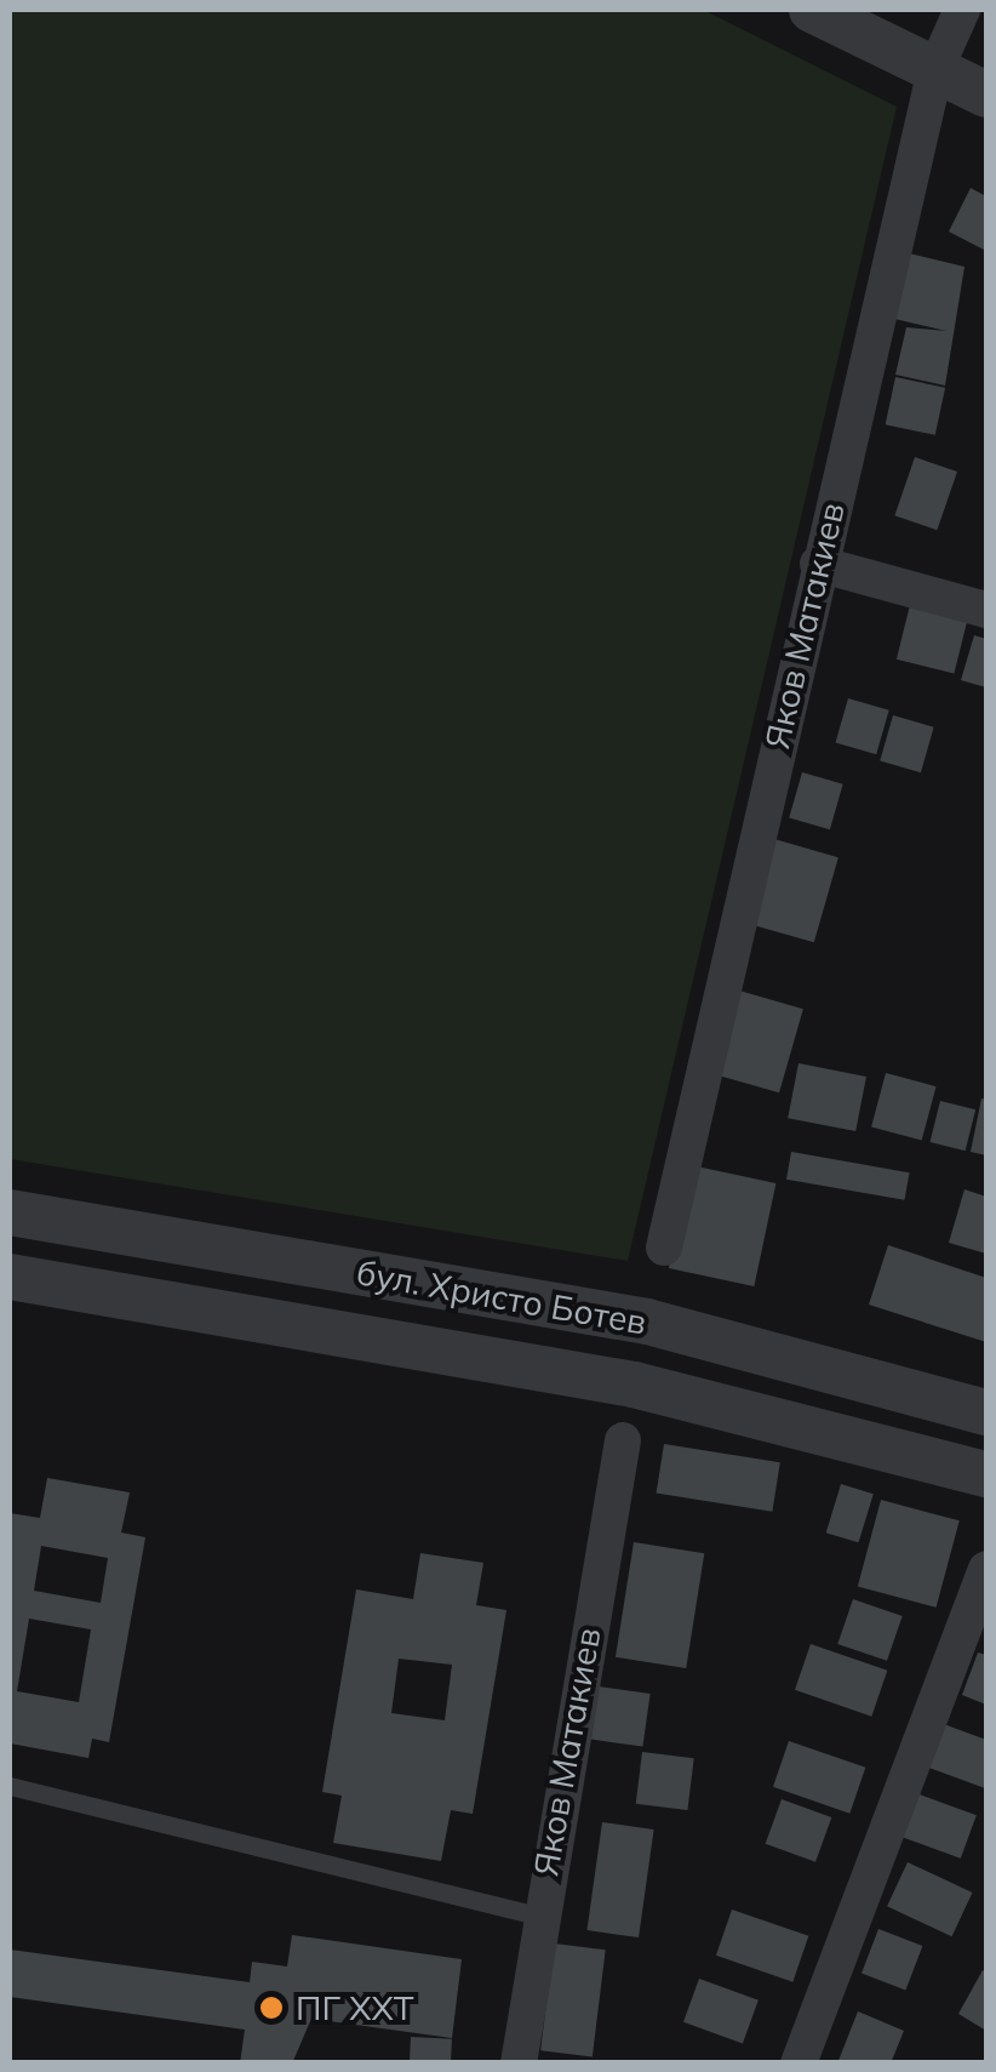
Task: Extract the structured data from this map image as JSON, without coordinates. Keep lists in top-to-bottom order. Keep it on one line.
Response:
{"streets":{"street":["Яков Матакиев","бул. Христо Ботев"]},"places":["ПГ ХХТ"]}
